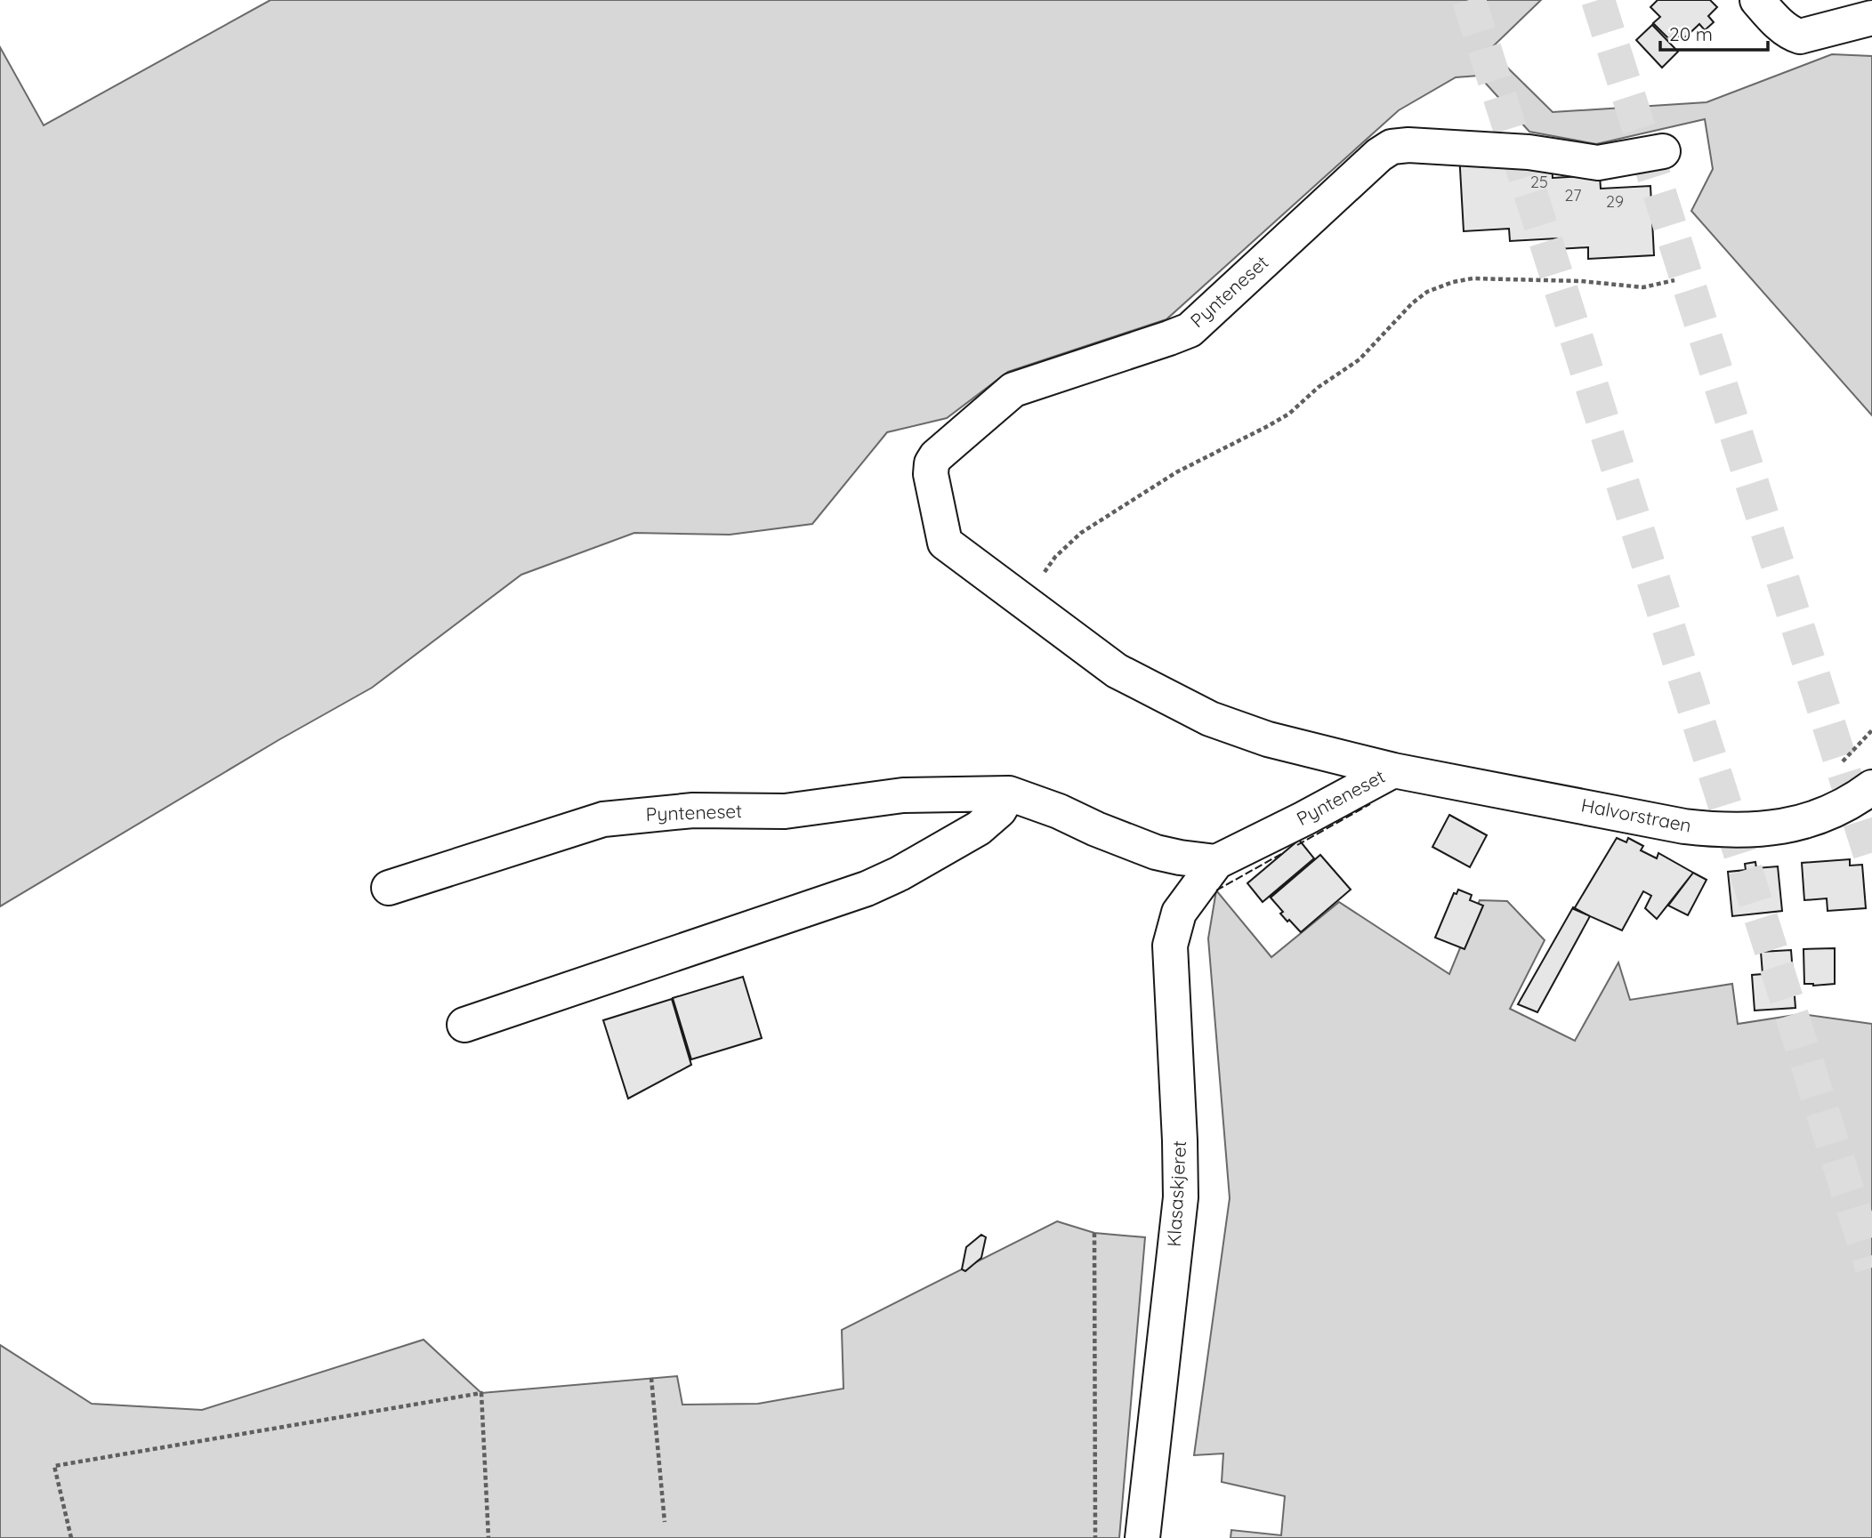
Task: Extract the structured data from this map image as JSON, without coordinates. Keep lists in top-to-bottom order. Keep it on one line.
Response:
{"streets":{"street":["Pynteneset","Halvorstraen","Klasaskjeret"]},"crossings":[["Pynteneset","Halvorstraen"],["Pynteneset","Klasaskjeret"]],"house_numbers":["25","27","29"],"scale_bar":"20 m"}
